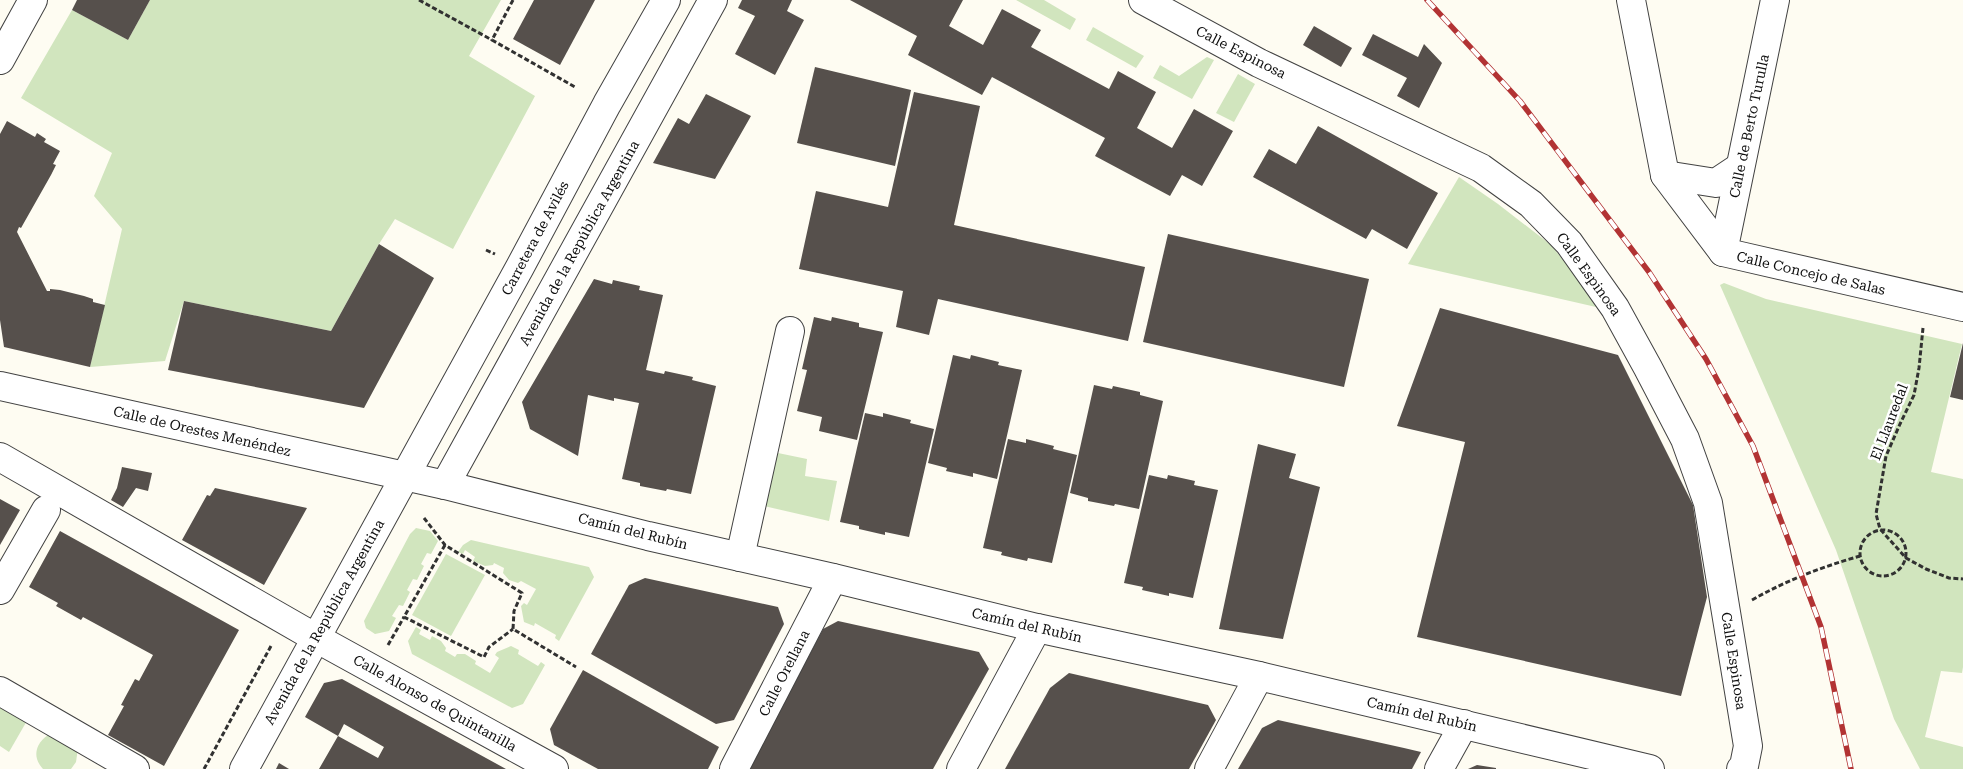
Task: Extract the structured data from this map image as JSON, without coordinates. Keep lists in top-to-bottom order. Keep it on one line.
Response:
{"streets":{"street":["Calle Espinosa","Calle de Berto Turulla","Carretera de Avilés","Avenida de la República Argentina","Calle Concejo de Salas","Calle de Orestes Menéndez","Camín del Rubín","Calle Orellana","Calle Alonso de Quintanilla"],"path":["El Llauredal"]},"crossings":[["Calle de Berto Turulla","Calle Concejo de Salas"],["Carretera de Avilés","Avenida de la República Argentina"],["Carretera de Avilés","Calle de Orestes Menéndez"],["Carretera de Avilés","Camín del Rubín"],["Avenida de la República Argentina","Calle de Orestes Menéndez"],["Avenida de la República Argentina","Camín del Rubín"],["Avenida de la República Argentina","Calle Alonso de Quintanilla"],["Calle de Orestes Menéndez","Camín del Rubín"],["Camín del Rubín","Calle Orellana"]]}
